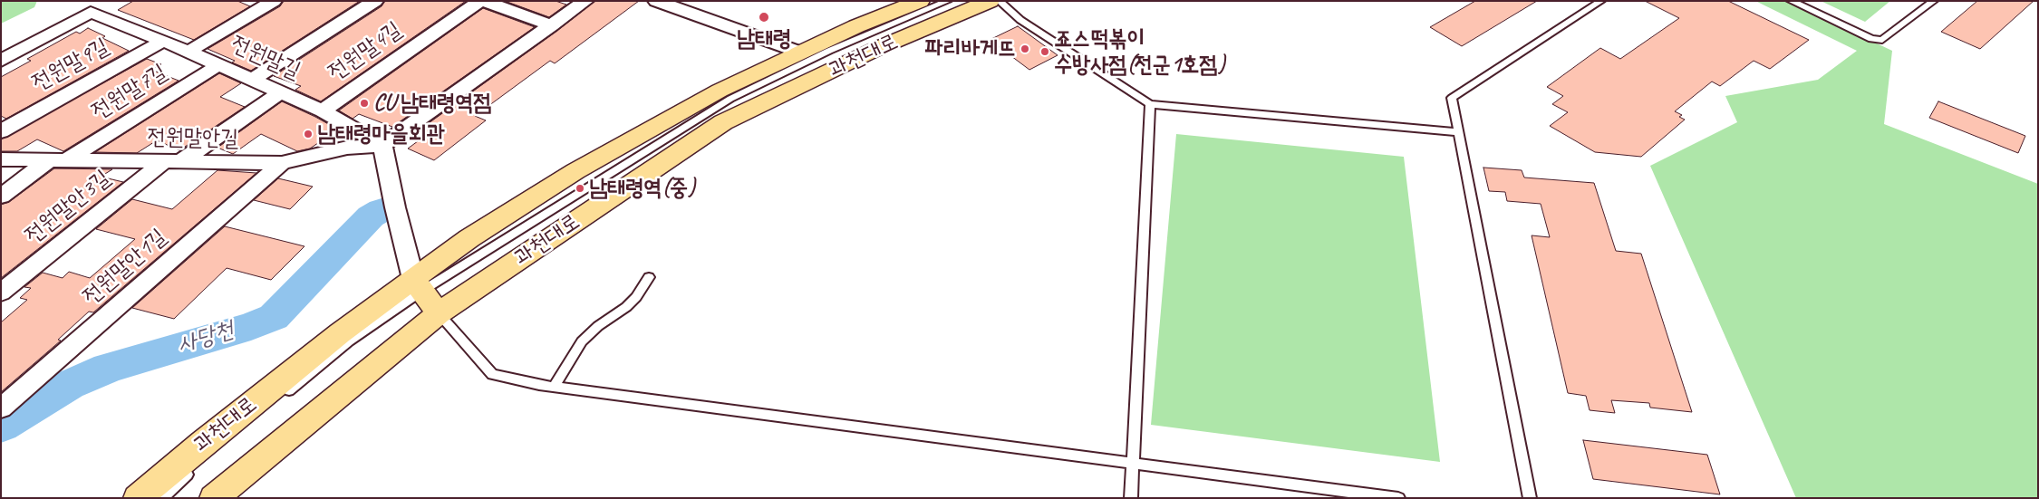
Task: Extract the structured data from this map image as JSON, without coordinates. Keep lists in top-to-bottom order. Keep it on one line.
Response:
{"streets":{"main road":["과천대로"],"street":["전원말4길","전원말길","전원말9길","전원말7길","전원말안길","전원말안3길","전원말안1길"]},"crossings":[["전원말4길","전원말길"],["전원말길","전원말9길"],["전원말길","전원말7길"],["전원말길","전원말안길"],["전원말길","전원말안3길"],["전원말7길","전원말안길"],["전원말안길","전원말안3길"],["전원말안길","전원말안1길"]],"water":["사당천"],"places":["남태령","파리바게뜨","죠스떡볶이 수방사점(전군1호점)","CU 남태령역점","남태령마을회관","남태령역(중)"]}
